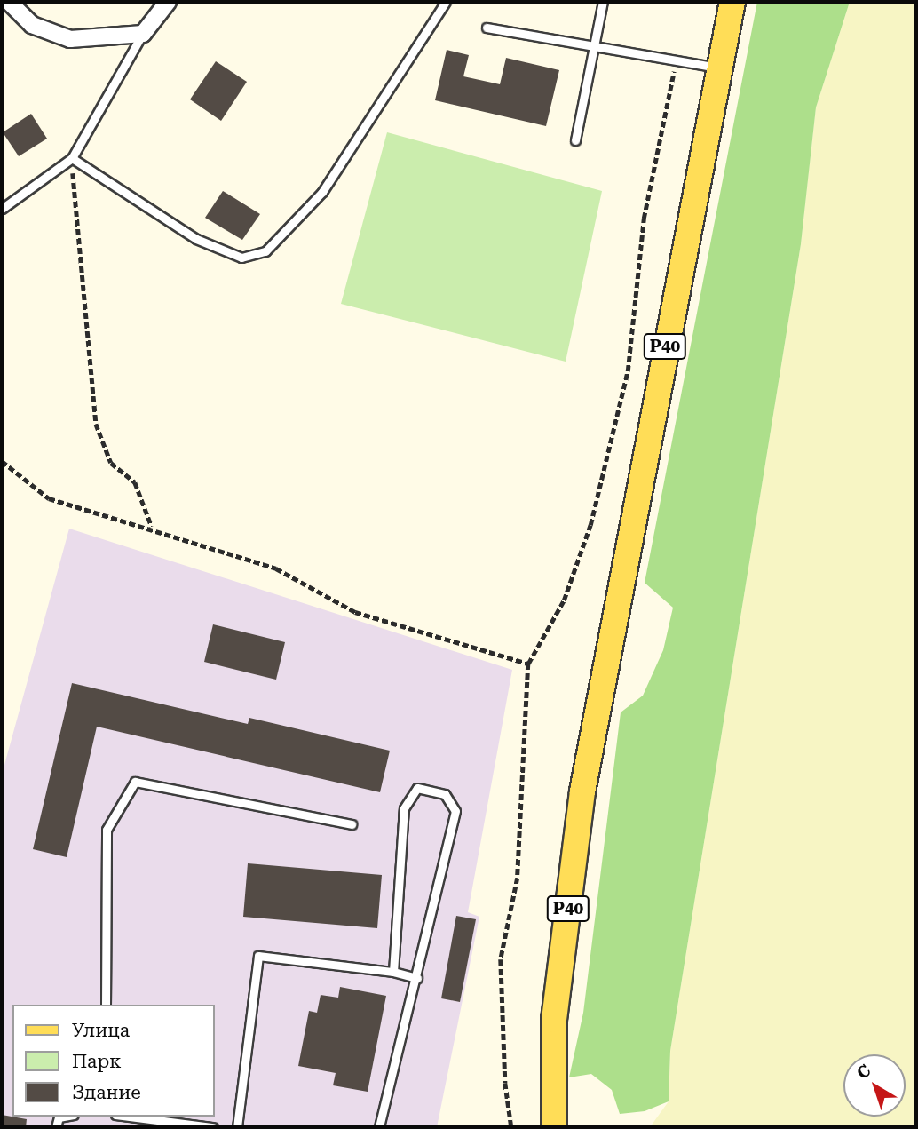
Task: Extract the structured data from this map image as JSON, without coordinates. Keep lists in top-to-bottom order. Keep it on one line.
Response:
{"streets":{"main road":["Р40"]},"legend":["Улица","Парк","Здание"],"north":"top left"}
